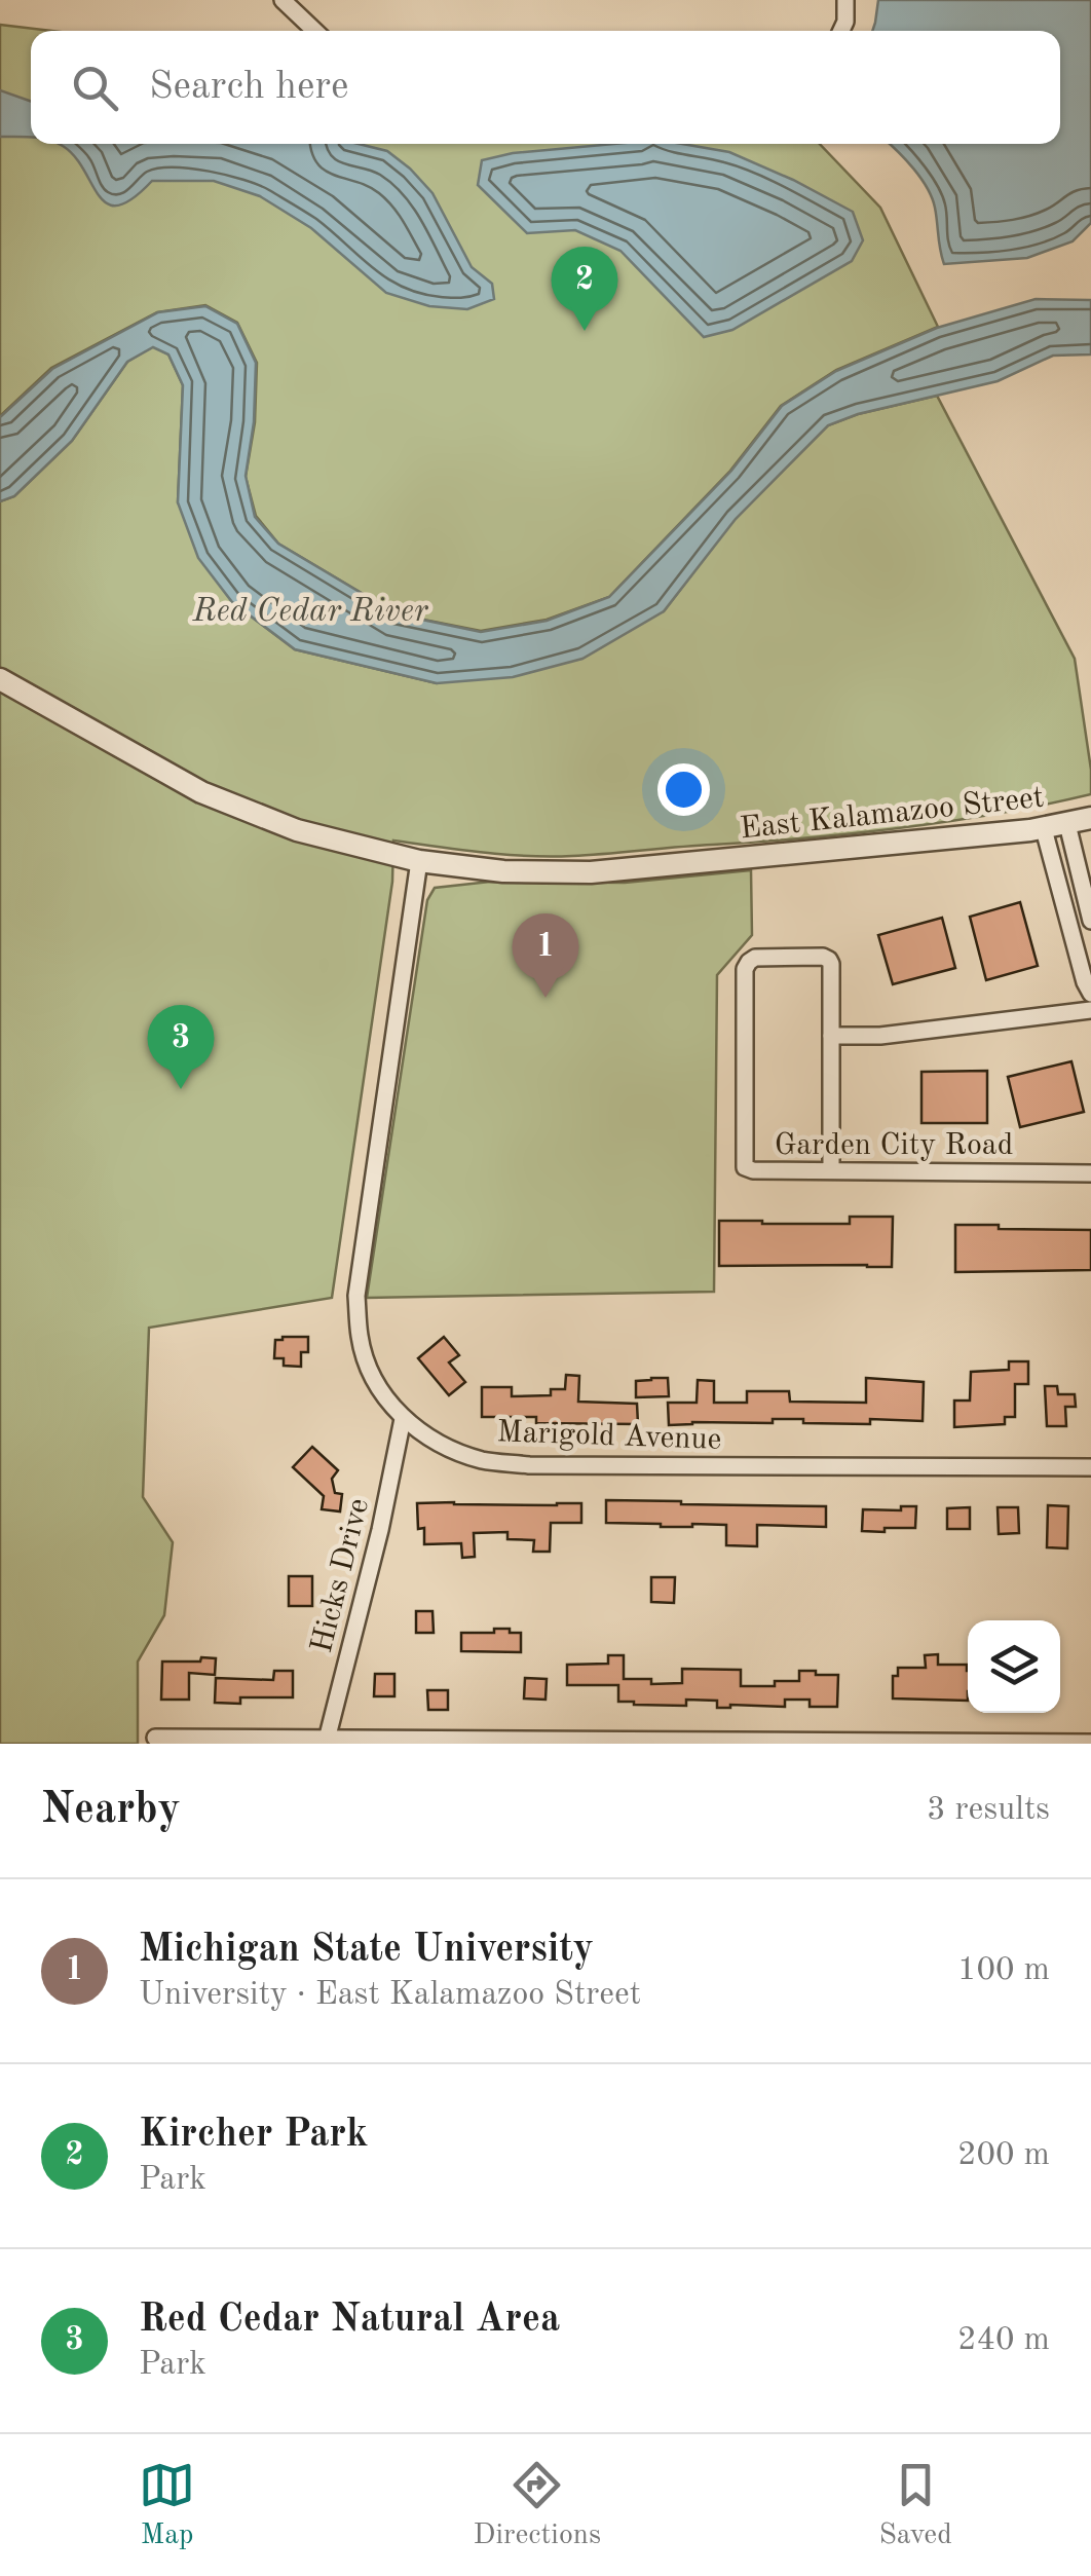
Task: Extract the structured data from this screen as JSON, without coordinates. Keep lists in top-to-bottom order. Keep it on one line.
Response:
{"streets":{"street":["East Kalamazoo Street","Garden City Road","Marigold Avenue","Hicks Drive"]},"crossings":[["East Kalamazoo Street","Marigold Avenue"],["Marigold Avenue","Hicks Drive"]],"water":["Red Cedar River"],"page":{"search":"Search here","pins":["2","1","3"],"heading":["Nearby","3 results"],"list":[{"mark":"1","name":"Michigan State University","note":"University · East Kalamazoo Street","value":"100 m"},{"mark":"2","name":"Kircher Park","note":"Park","value":"200 m"},{"mark":"3","name":"Red Cedar Natural Area","note":"Park","value":"240 m"}],"nav":["Map","Directions","Saved"]}}
